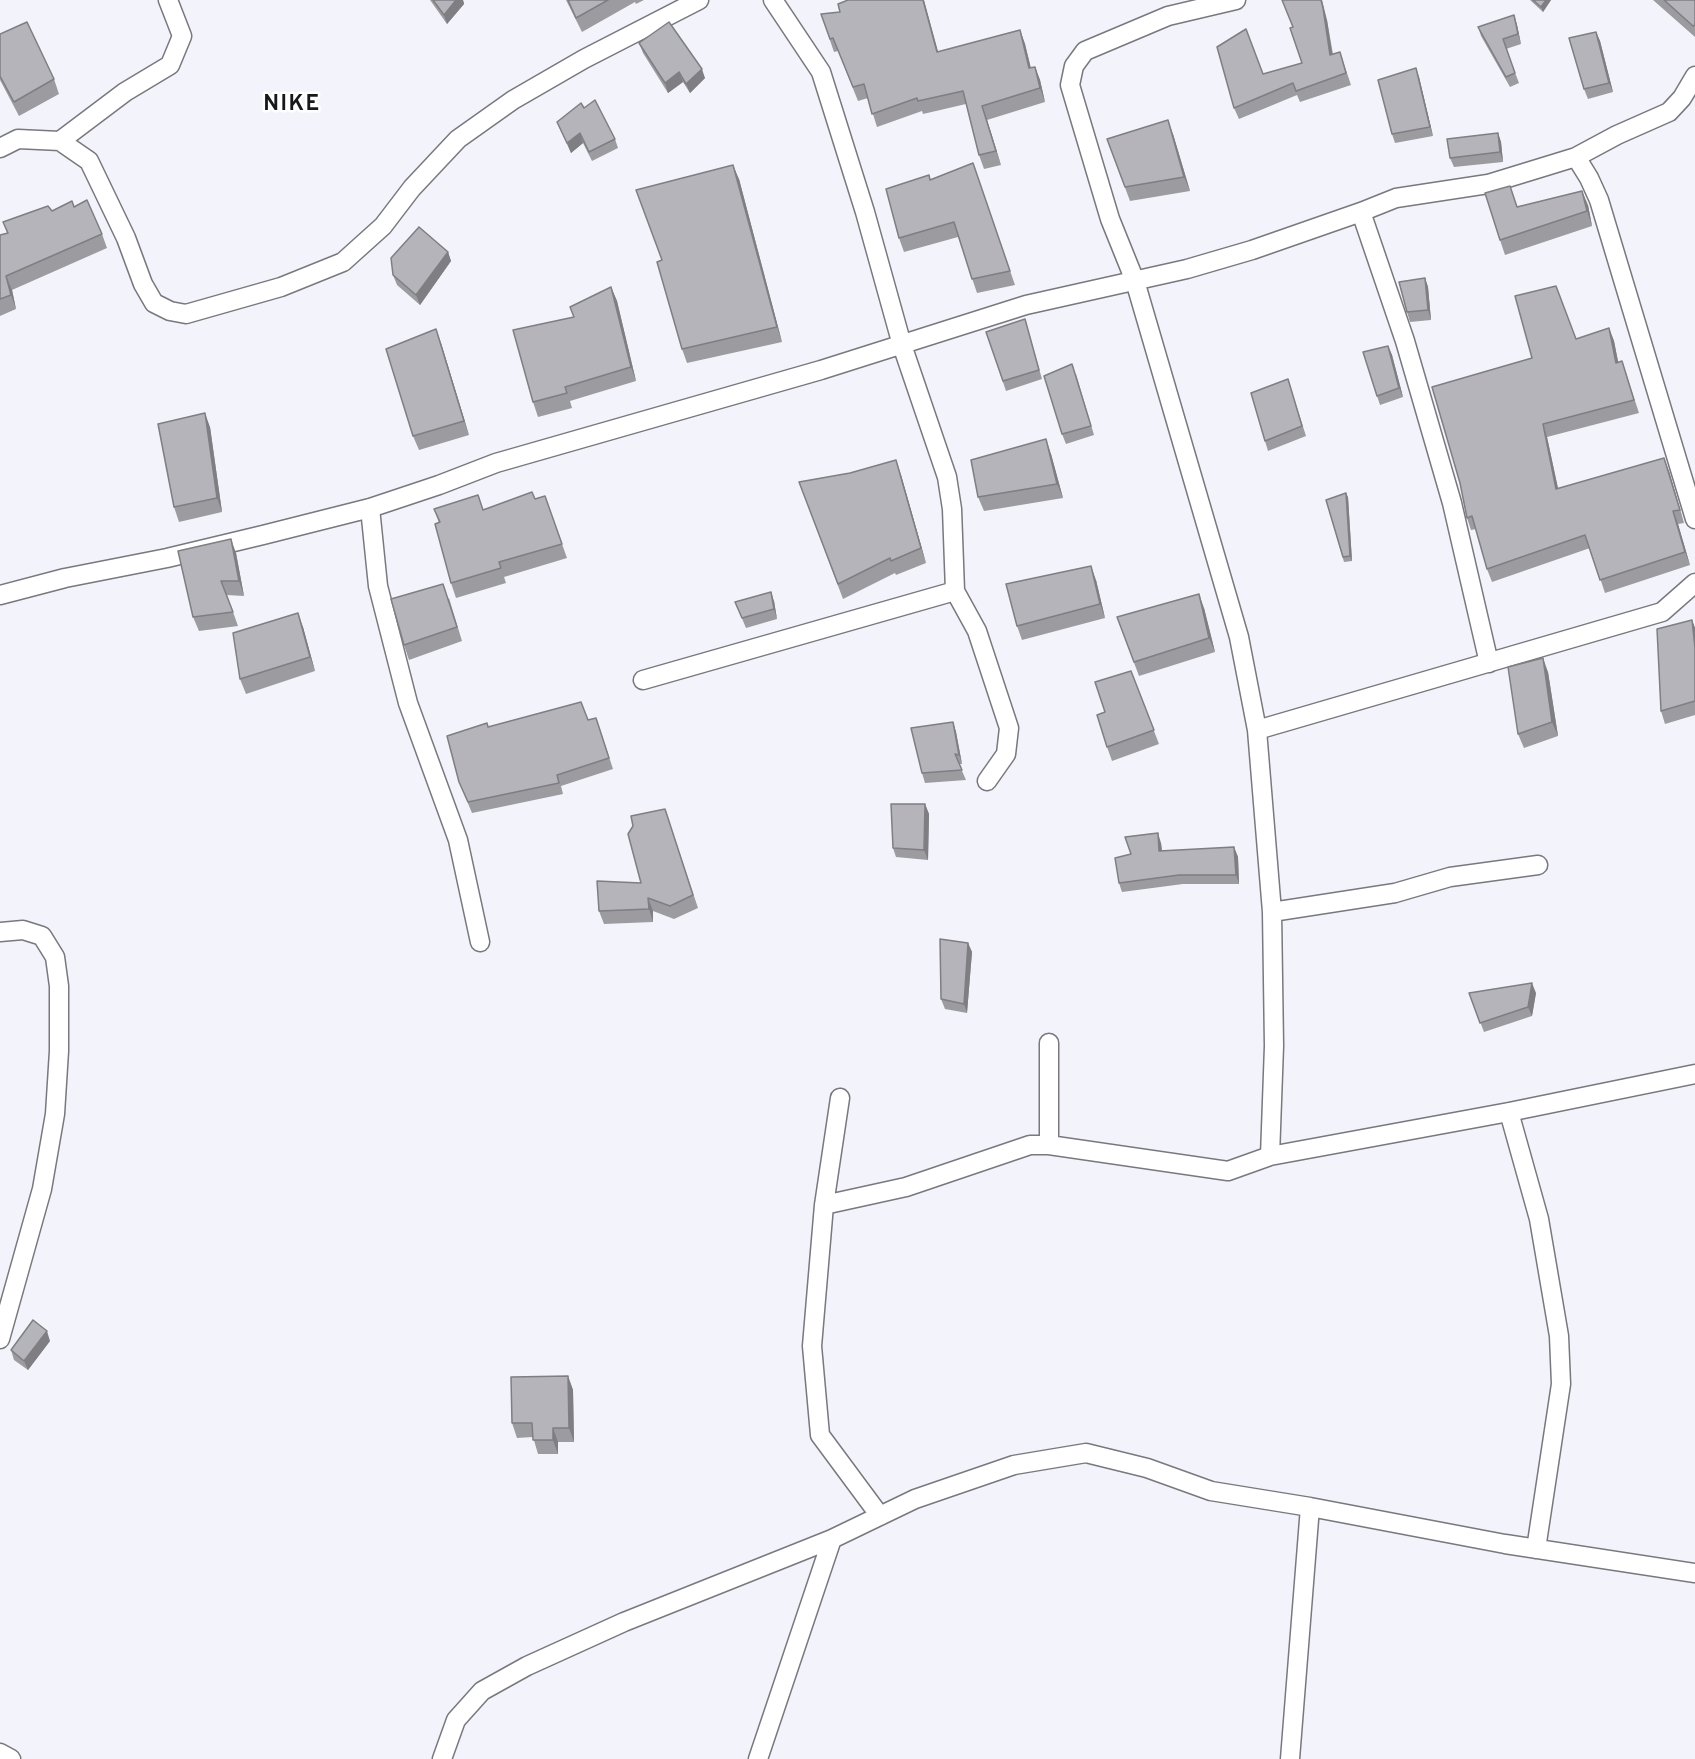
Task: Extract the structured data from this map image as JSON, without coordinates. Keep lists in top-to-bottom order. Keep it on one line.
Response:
{"districts":["NIKE"]}
